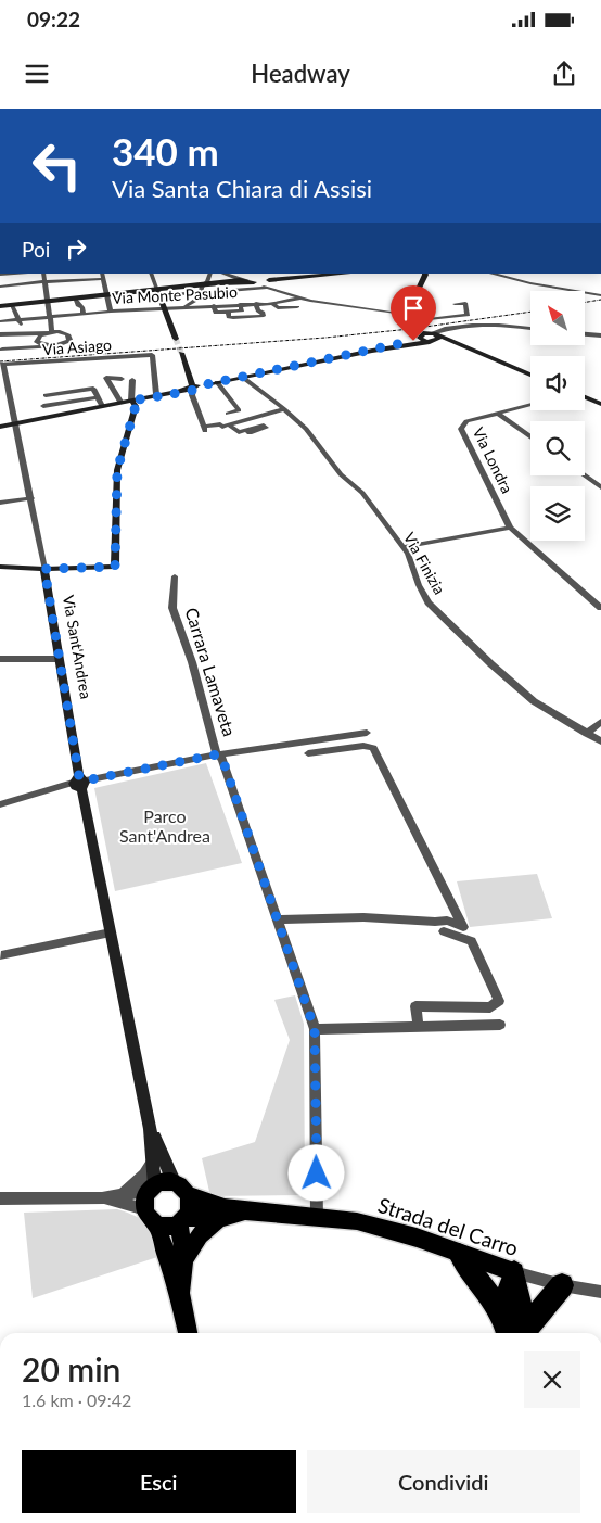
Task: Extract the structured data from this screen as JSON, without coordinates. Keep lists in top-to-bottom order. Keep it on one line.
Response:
{"streets":{"main road":["Via Sant'Andrea","Strada del Carro"],"street":["Via Monte Pasubio","Via Asiago","Via Londra","Via Finizia","Carrara Lamaveta"]},"crossings":[["Via Asiago","Via Sant'Andrea"],["Via Sant'Andrea","Strada del Carro"],["Carrara Lamaveta","Strada del Carro"]],"parks":["Parco Sant'Andrea"],"north":"top left","page":{"status":"09:22","header":"Headway","turn":["340 m","Via Santa Chiara di Assisi"],"then":"Poi","heading":["20 min","1.6 km · 09:42"],"buttons":["Esci","Condividi"]}}
